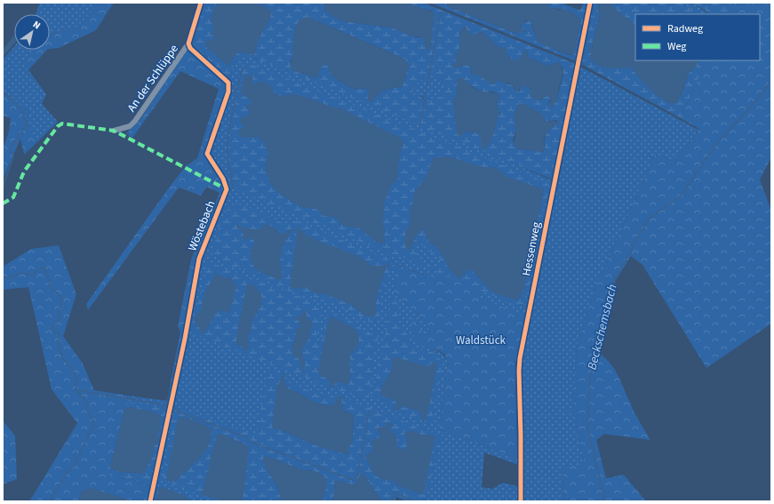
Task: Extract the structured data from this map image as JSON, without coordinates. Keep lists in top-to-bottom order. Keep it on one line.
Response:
{"streets":{"street":["An der Schlüppe","Wöstebach","Hessenweg"]},"crossings":[["An der Schlüppe","Wöstebach"]],"water":["Beckschemsbach"],"parks":["Waldstück"],"legend":["Radweg","Weg"],"north":"top right"}
